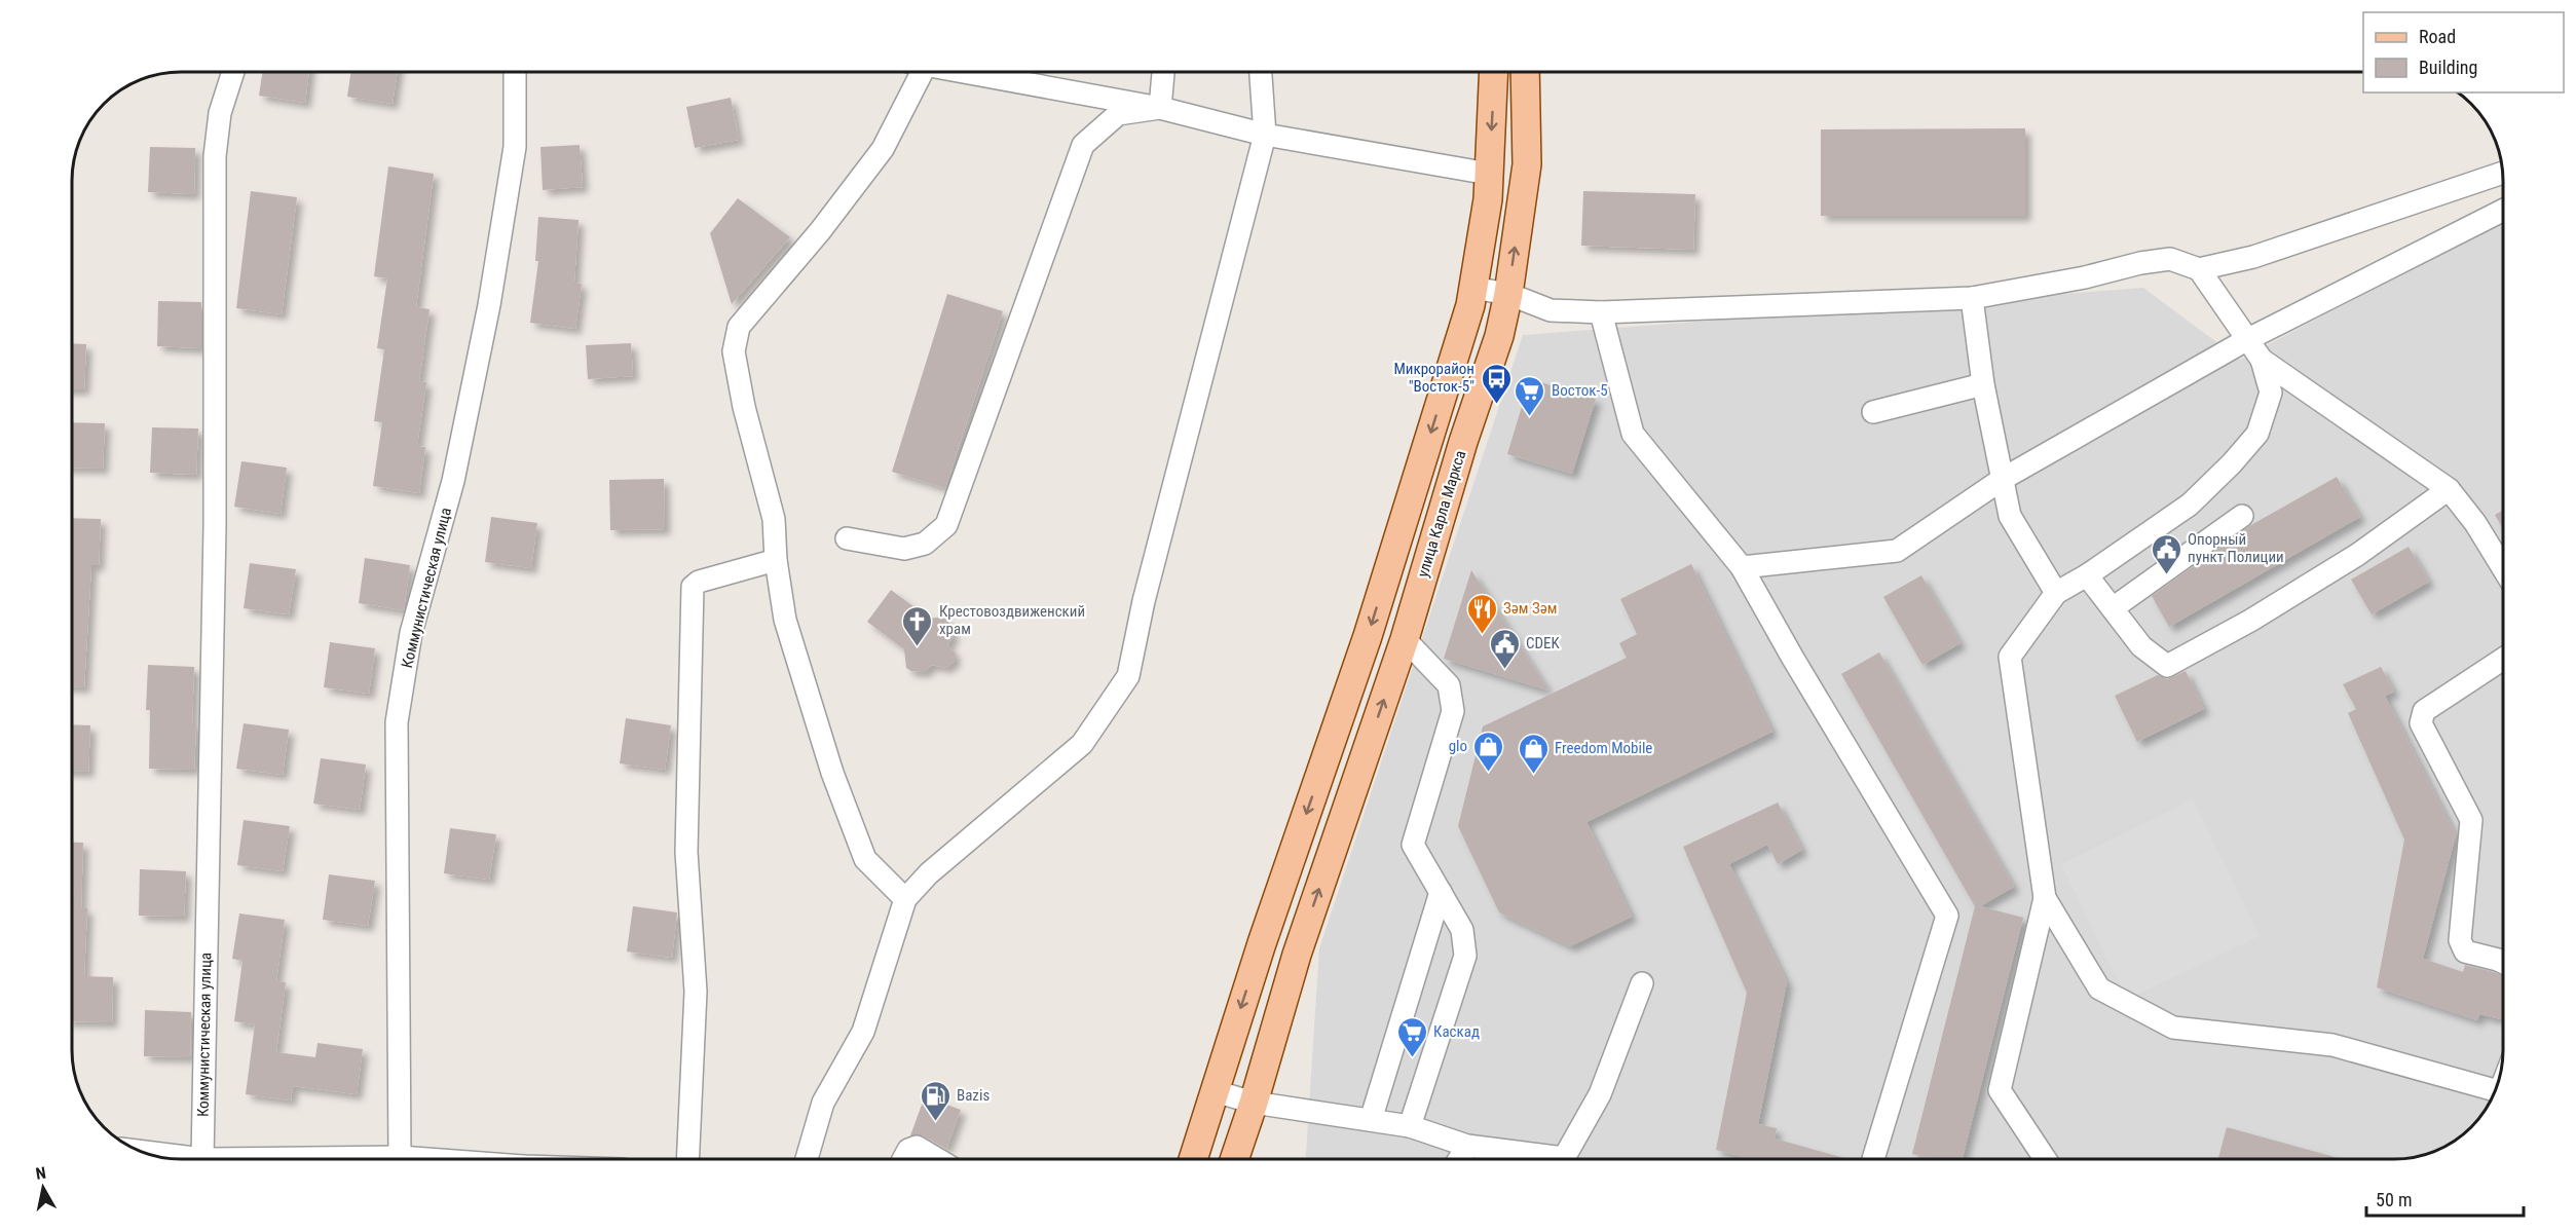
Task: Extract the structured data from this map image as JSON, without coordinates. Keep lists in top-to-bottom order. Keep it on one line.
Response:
{"streets":{"main road":["улица Карла Маркса"],"street":["Коммунистическая улица"]},"places":{"bus stop":["Микрорайон \"Восток-5\""],"supermarket":["Восток-5","Каскад"],"public building":["Опорный пункт Полиции","CDEK"],"restaurant":["Зәм Зәм"],"church":["Крестовоздвиженский храм"],"shop":["glo","Freedom Mobile"],"fuel station":["Bazis"]},"legend":["Road","Building"],"scale_bar":"50 m","north":"top"}
